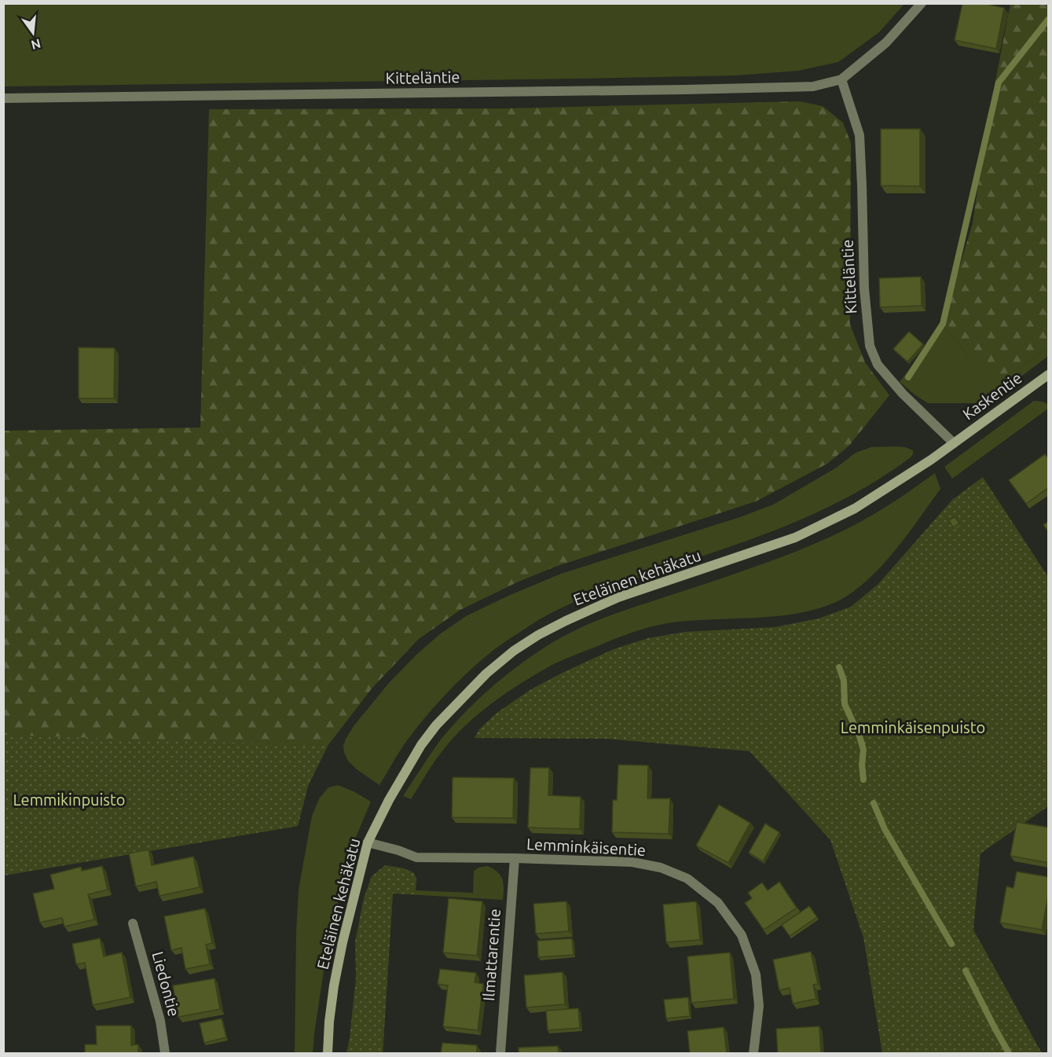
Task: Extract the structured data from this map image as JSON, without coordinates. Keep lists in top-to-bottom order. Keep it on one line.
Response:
{"streets":{"street":["Kitteläntie","Kaskentie","Eteläinen kehäkatu","Lemminkäisentie","Ilmattarentie","Liedontie"]},"crossings":[["Kitteläntie","Kaskentie"],["Kitteläntie","Eteläinen kehäkatu"],["Kaskentie","Eteläinen kehäkatu"],["Eteläinen kehäkatu","Lemminkäisentie"],["Lemminkäisentie","Ilmattarentie"]],"parks":["Lemminkäisenpuisto","Lemmikinpuisto"],"north":"bottom"}
